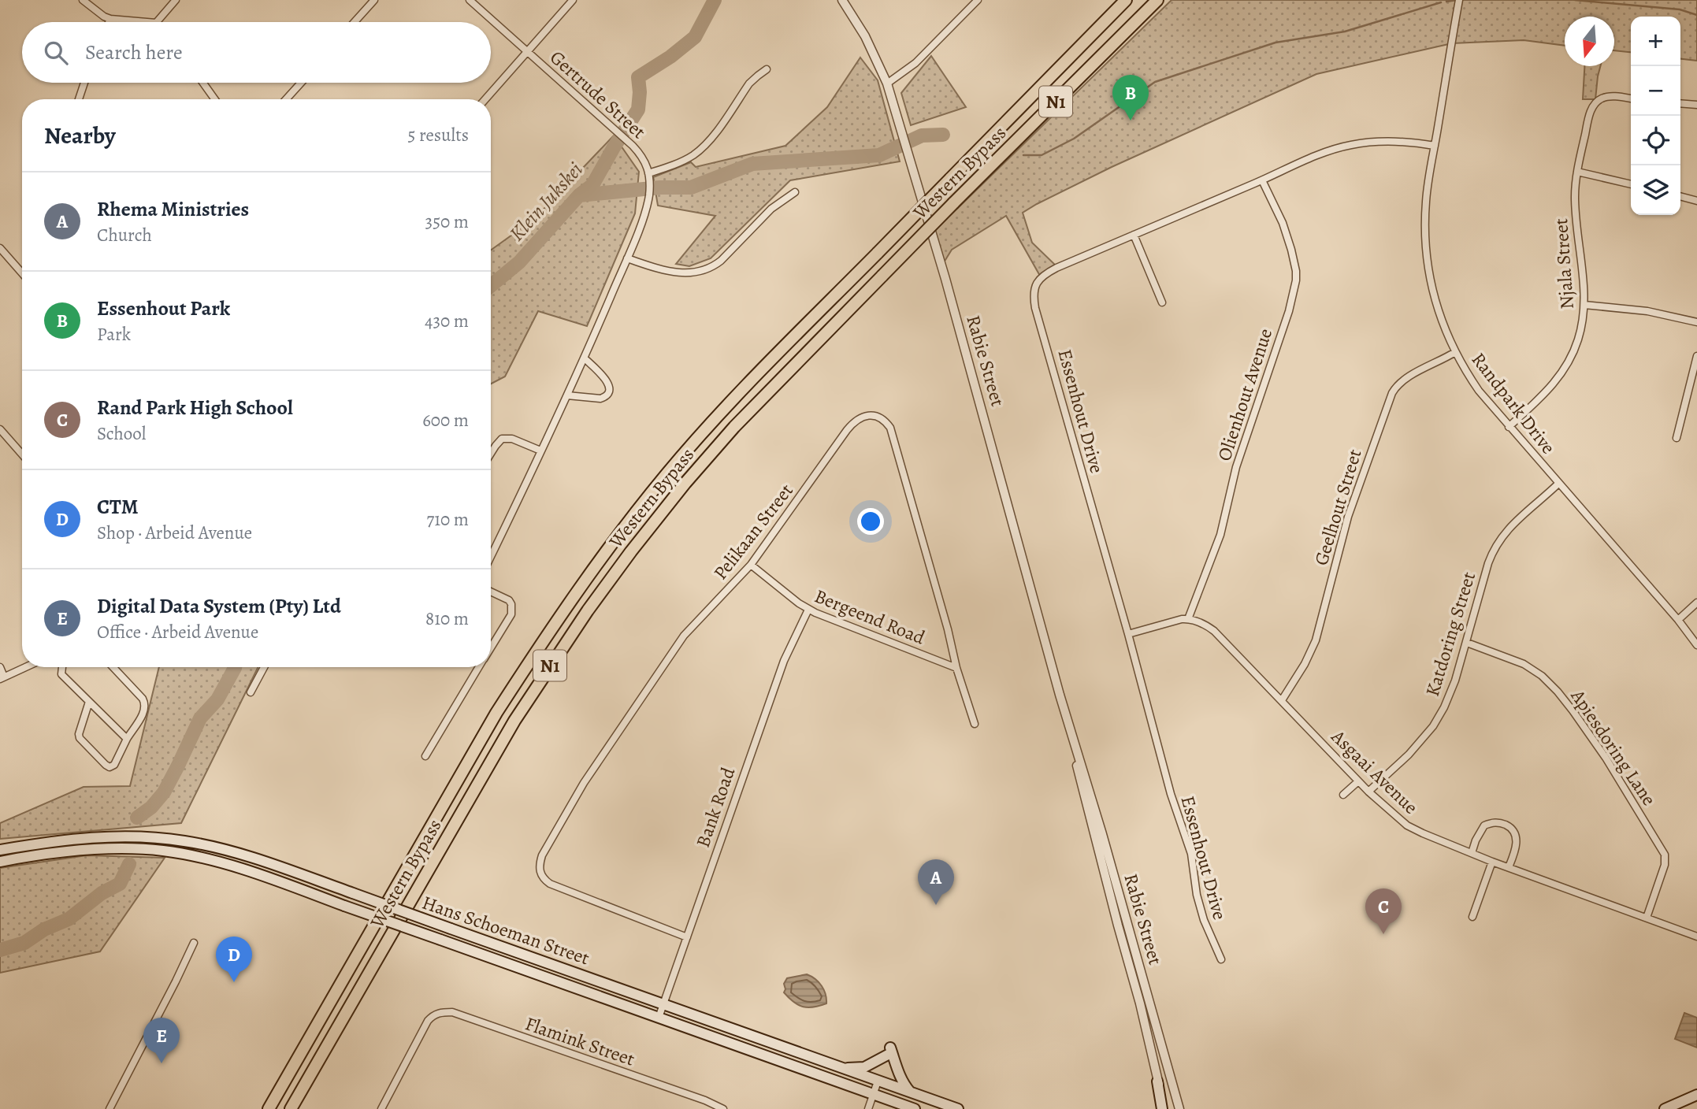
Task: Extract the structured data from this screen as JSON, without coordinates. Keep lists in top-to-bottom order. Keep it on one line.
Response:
{"streets":{"highway":["N1","Western Bypass"],"main road":["Hans Schoeman Street"],"street":["Gertrude Street","Njala Street","Rabie Street","Olienhout Avenue","Randpark Drive","Essenhout Drive","Geelhout Street","Pelikaan Street","Bergeend Road","Katdoring Street","Apiesdoring Lane","Asgaai Avenue","Bank Road","Flamink Street"]},"crossings":[["Njala Street","Randpark Drive"],["Olienhout Avenue","Essenhout Drive"],["Olienhout Avenue","Asgaai Avenue"],["Randpark Drive","Essenhout Drive"],["Randpark Drive","Geelhout Street"],["Randpark Drive","Katdoring Street"],["Geelhout Street","Asgaai Avenue"],["Pelikaan Street","Bergeend Road"],["Pelikaan Street","Bank Road"],["Bergeend Road","Bank Road"],["Katdoring Street","Apiesdoring Lane"],["Katdoring Street","Asgaai Avenue"],["Apiesdoring Lane","Asgaai Avenue"],["Bank Road","Hans Schoeman Street"]],"water":["Klein Jukskei"],"north":"bottom","page":{"map_buttons":["+","−"],"search":"Search here","pins":["B","A","C","D","E"],"heading":["Nearby","5 results"],"list":[{"mark":"A","name":"Rhema Ministries","note":"Church","value":"350 m"},{"mark":"B","name":"Essenhout Park","note":"Park","value":"430 m"},{"mark":"C","name":"Rand Park High School","note":"School","value":"600 m"},{"mark":"D","name":"CTM","note":"Shop · Arbeid Avenue","value":"710 m"},{"mark":"E","name":"Digital Data System (Pty) Ltd","note":"Office · Arbeid Avenue","value":"810 m"}]}}
